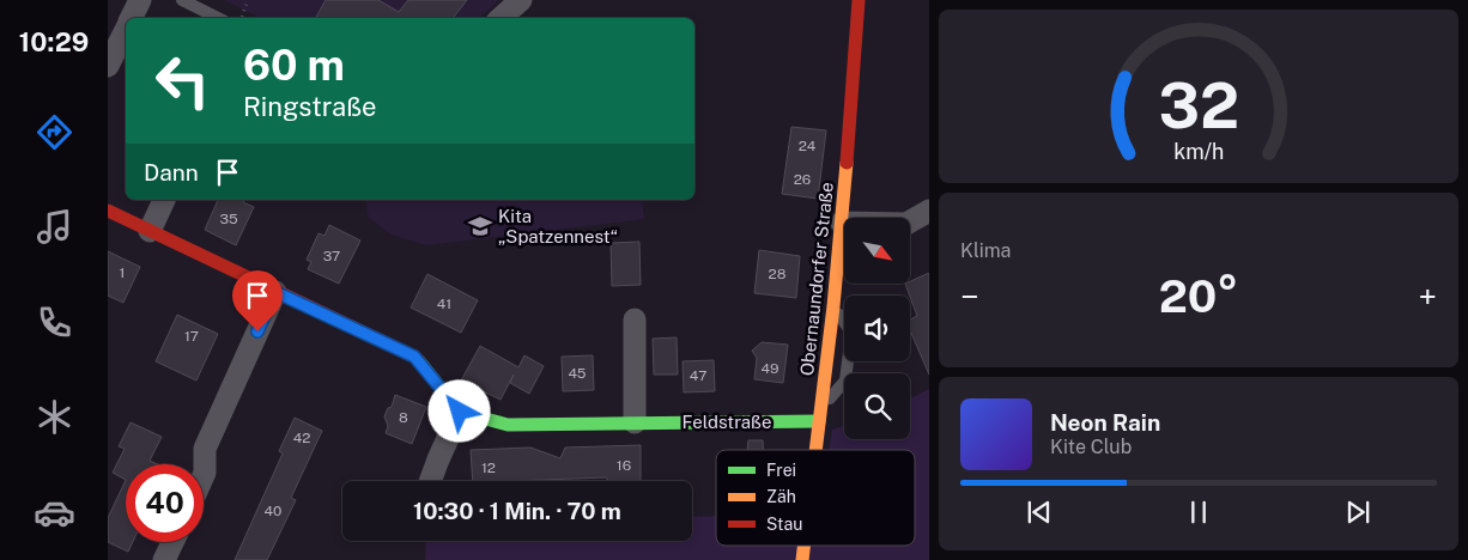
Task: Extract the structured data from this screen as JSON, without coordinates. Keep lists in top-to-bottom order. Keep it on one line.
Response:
{"streets":{"street":["Obernaundorfer Straße","Feldstraße"]},"crossings":[["Obernaundorfer Straße","Feldstraße"]],"places":{"school or university":["Kita „Spatzennest“"]},"house_numbers":["24","26","35","37","1","28","41","17","49","45","47","8","42","16","12","40"],"legend":["Frei","Zäh","Stau"],"north":"bottom right","page":{"tabs":"10:29","turn":["60 m","Ringstraße"],"then":"Dann","tile":"Klima","heat":["−","20°","+"],"song":["Neon Rain","Kite Club"],"limit":"40","trip":"10:30 · 1 Min. · 70 m","gauge":["32","km/h"]}}
